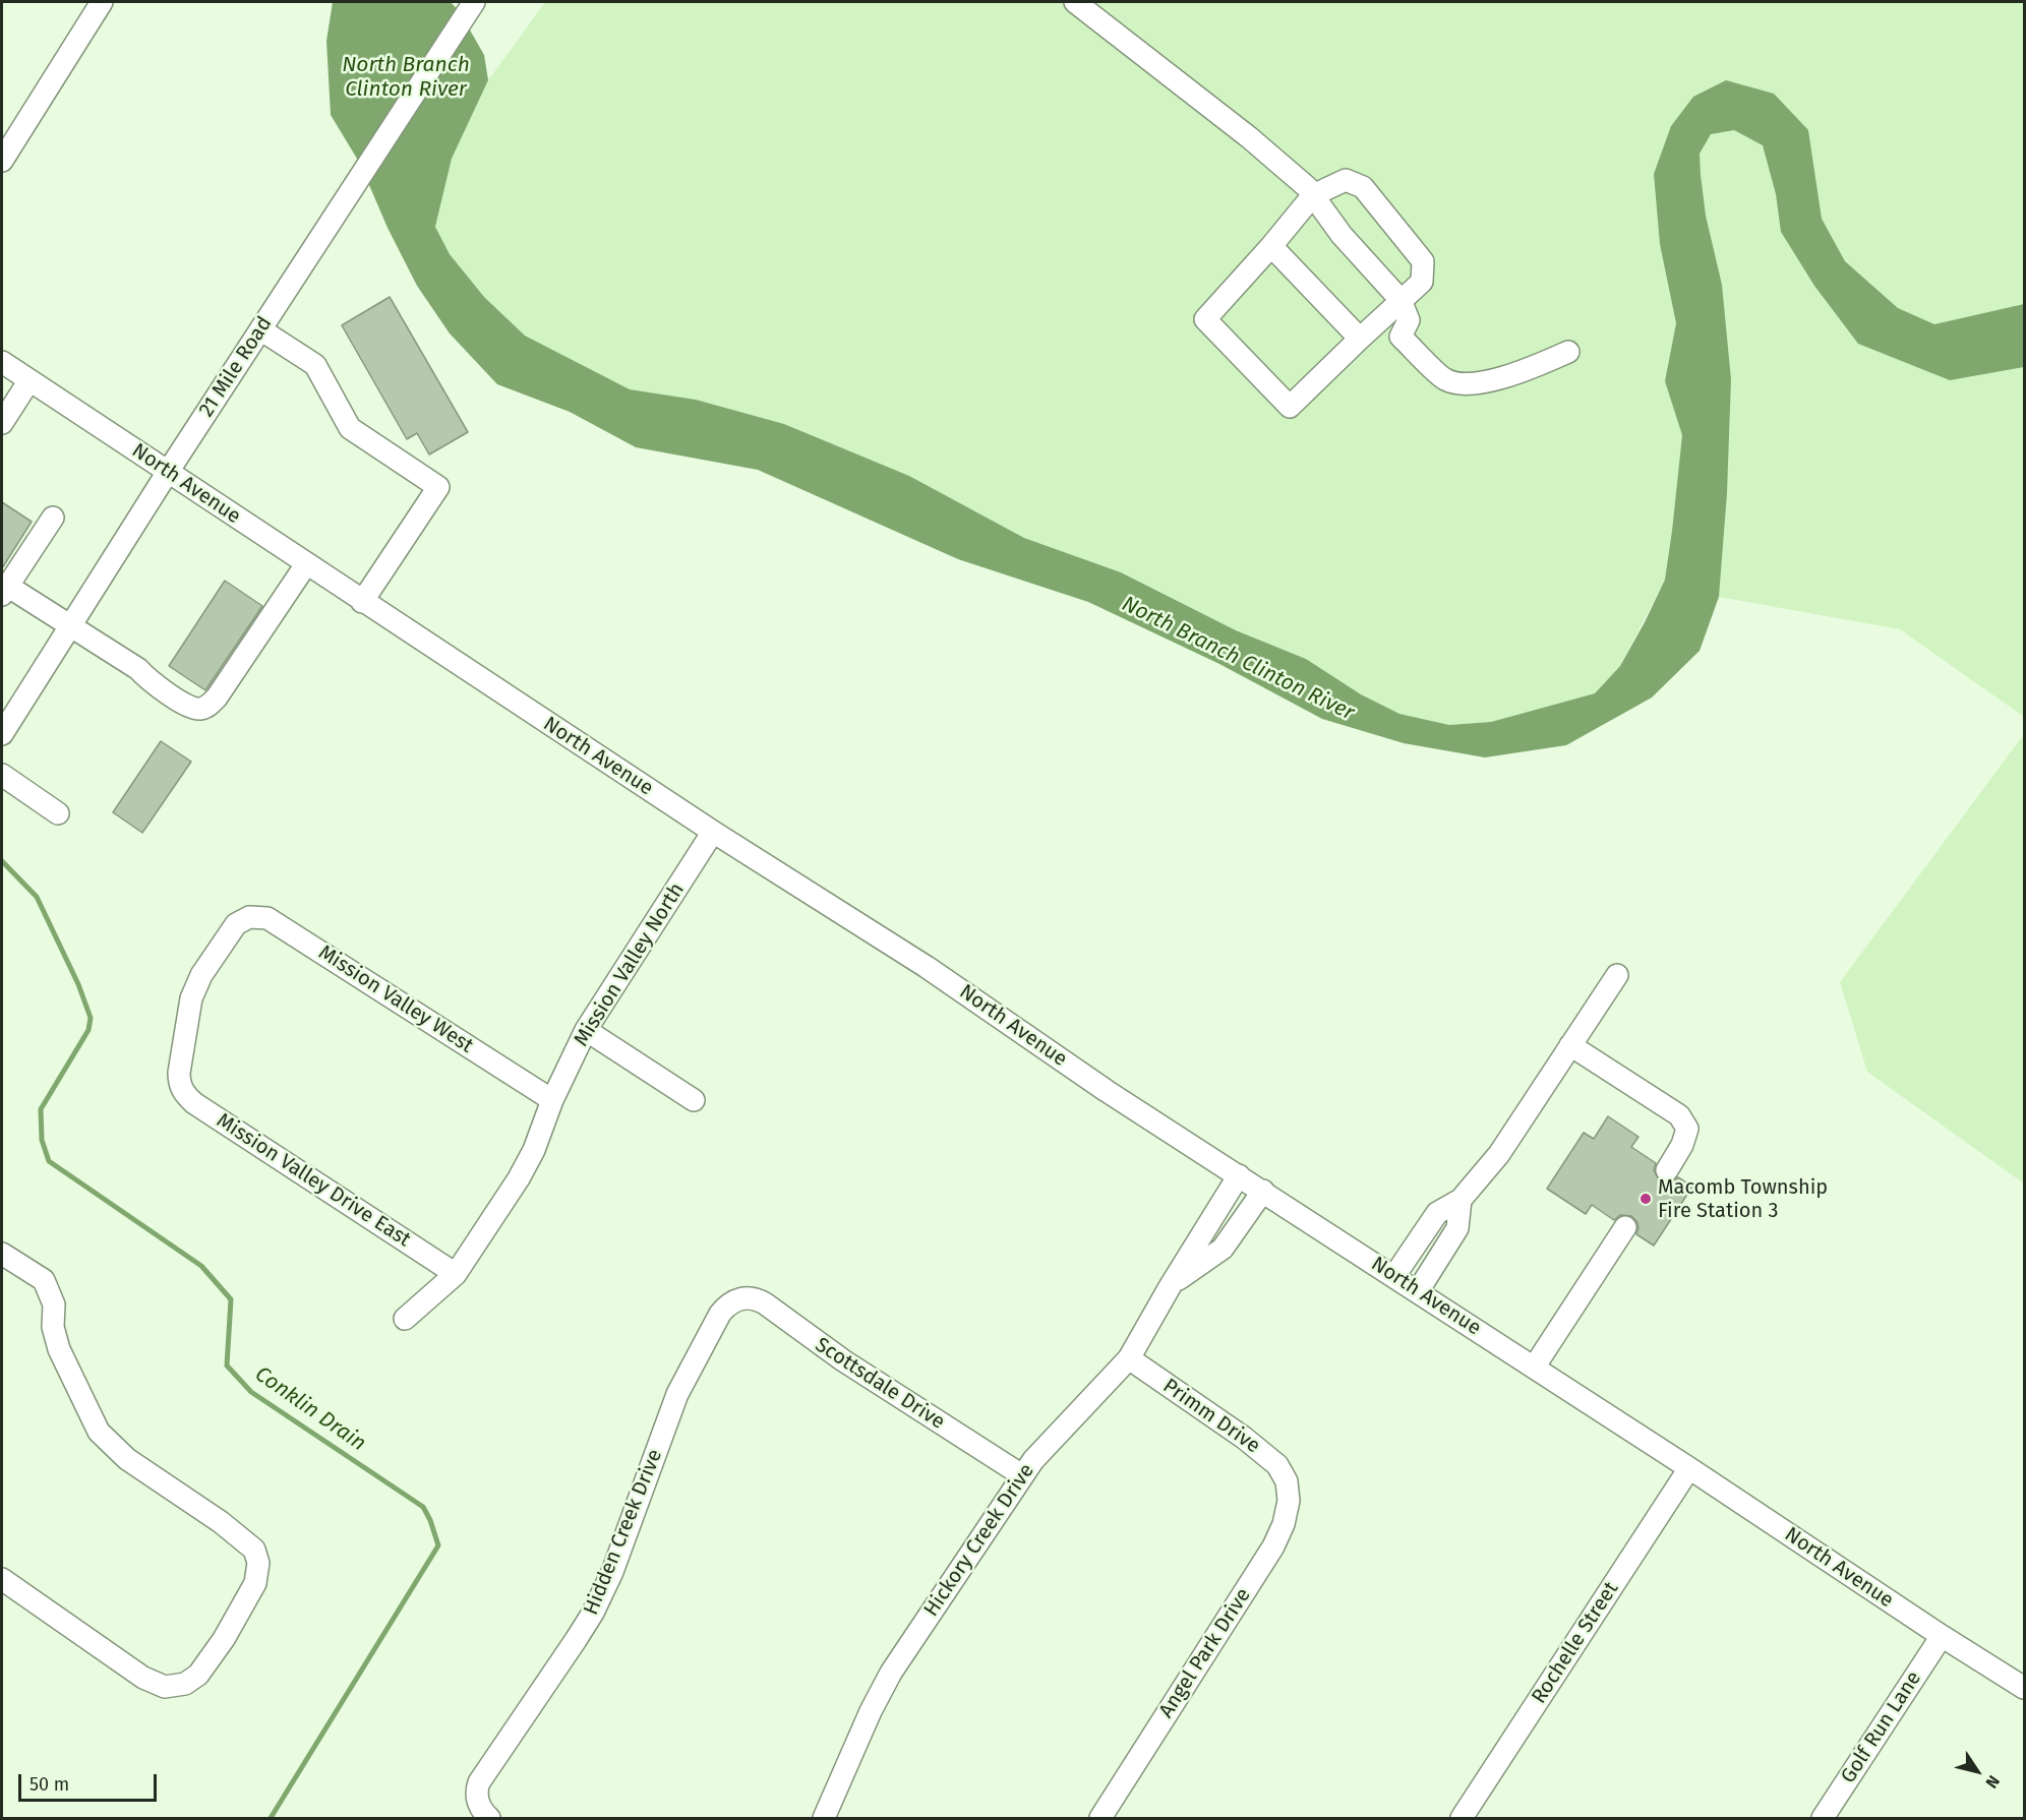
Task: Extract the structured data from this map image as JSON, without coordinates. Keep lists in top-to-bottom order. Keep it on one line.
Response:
{"streets":{"street":["21 Mile Road","North Avenue","Mission Valley North","Mission Valley West","Mission Valley Drive East","Scottsdale Drive","Primm Drive","Hidden Creek Drive","Hickory Creek Drive","Rochelle Street","Angel Park Drive","Golf Run Lane"]},"crossings":[["21 Mile Road","North Avenue"],["North Avenue","Mission Valley North"],["North Avenue","Hickory Creek Drive"],["North Avenue","Rochelle Street"],["North Avenue","Golf Run Lane"],["Mission Valley North","Mission Valley West"],["Mission Valley North","Mission Valley Drive East"],["Mission Valley West","Mission Valley Drive East"],["Scottsdale Drive","Hidden Creek Drive"],["Scottsdale Drive","Hickory Creek Drive"],["Primm Drive","Hickory Creek Drive"],["Primm Drive","Angel Park Drive"]],"water":["North Branch Clinton River","Conklin Drain"],"places":["Macomb Township Fire Station 3"],"scale_bar":"50 m","north":"bottom right"}
